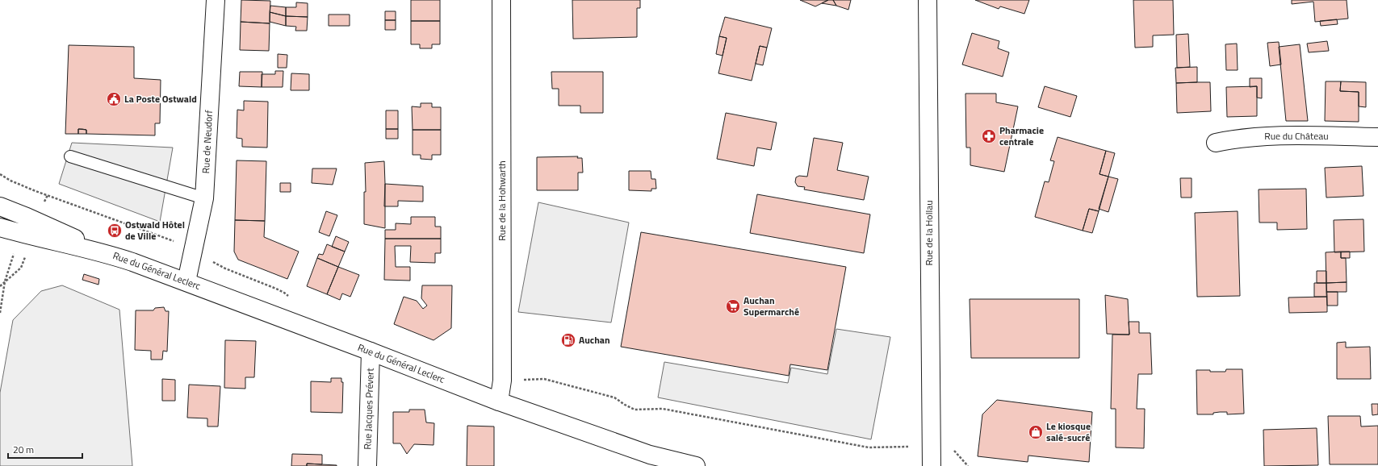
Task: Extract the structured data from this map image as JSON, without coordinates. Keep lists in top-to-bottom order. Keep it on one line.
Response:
{"streets":{"street":["Rue du Château","Rue de Neudorf","Rue de la Hohwarth","Rue de la Hollau","Rue du Général Leclerc","Rue Jacques Prévert"]},"crossings":[["Rue de Neudorf","Rue du Général Leclerc"],["Rue de la Hohwarth","Rue du Général Leclerc"],["Rue du Général Leclerc","Rue Jacques Prévert"]],"places":{"public building":["La Poste Ostwald"],"pharmacy":["Pharmacie centrale"],"bus stop":["Ostwald Hôtel de Ville"],"supermarket":["Auchan Supermarché"],"fuel station":["Auchan"],"shop":["Le kiosque salé-sucré"]},"scale_bar":"20 m"}
